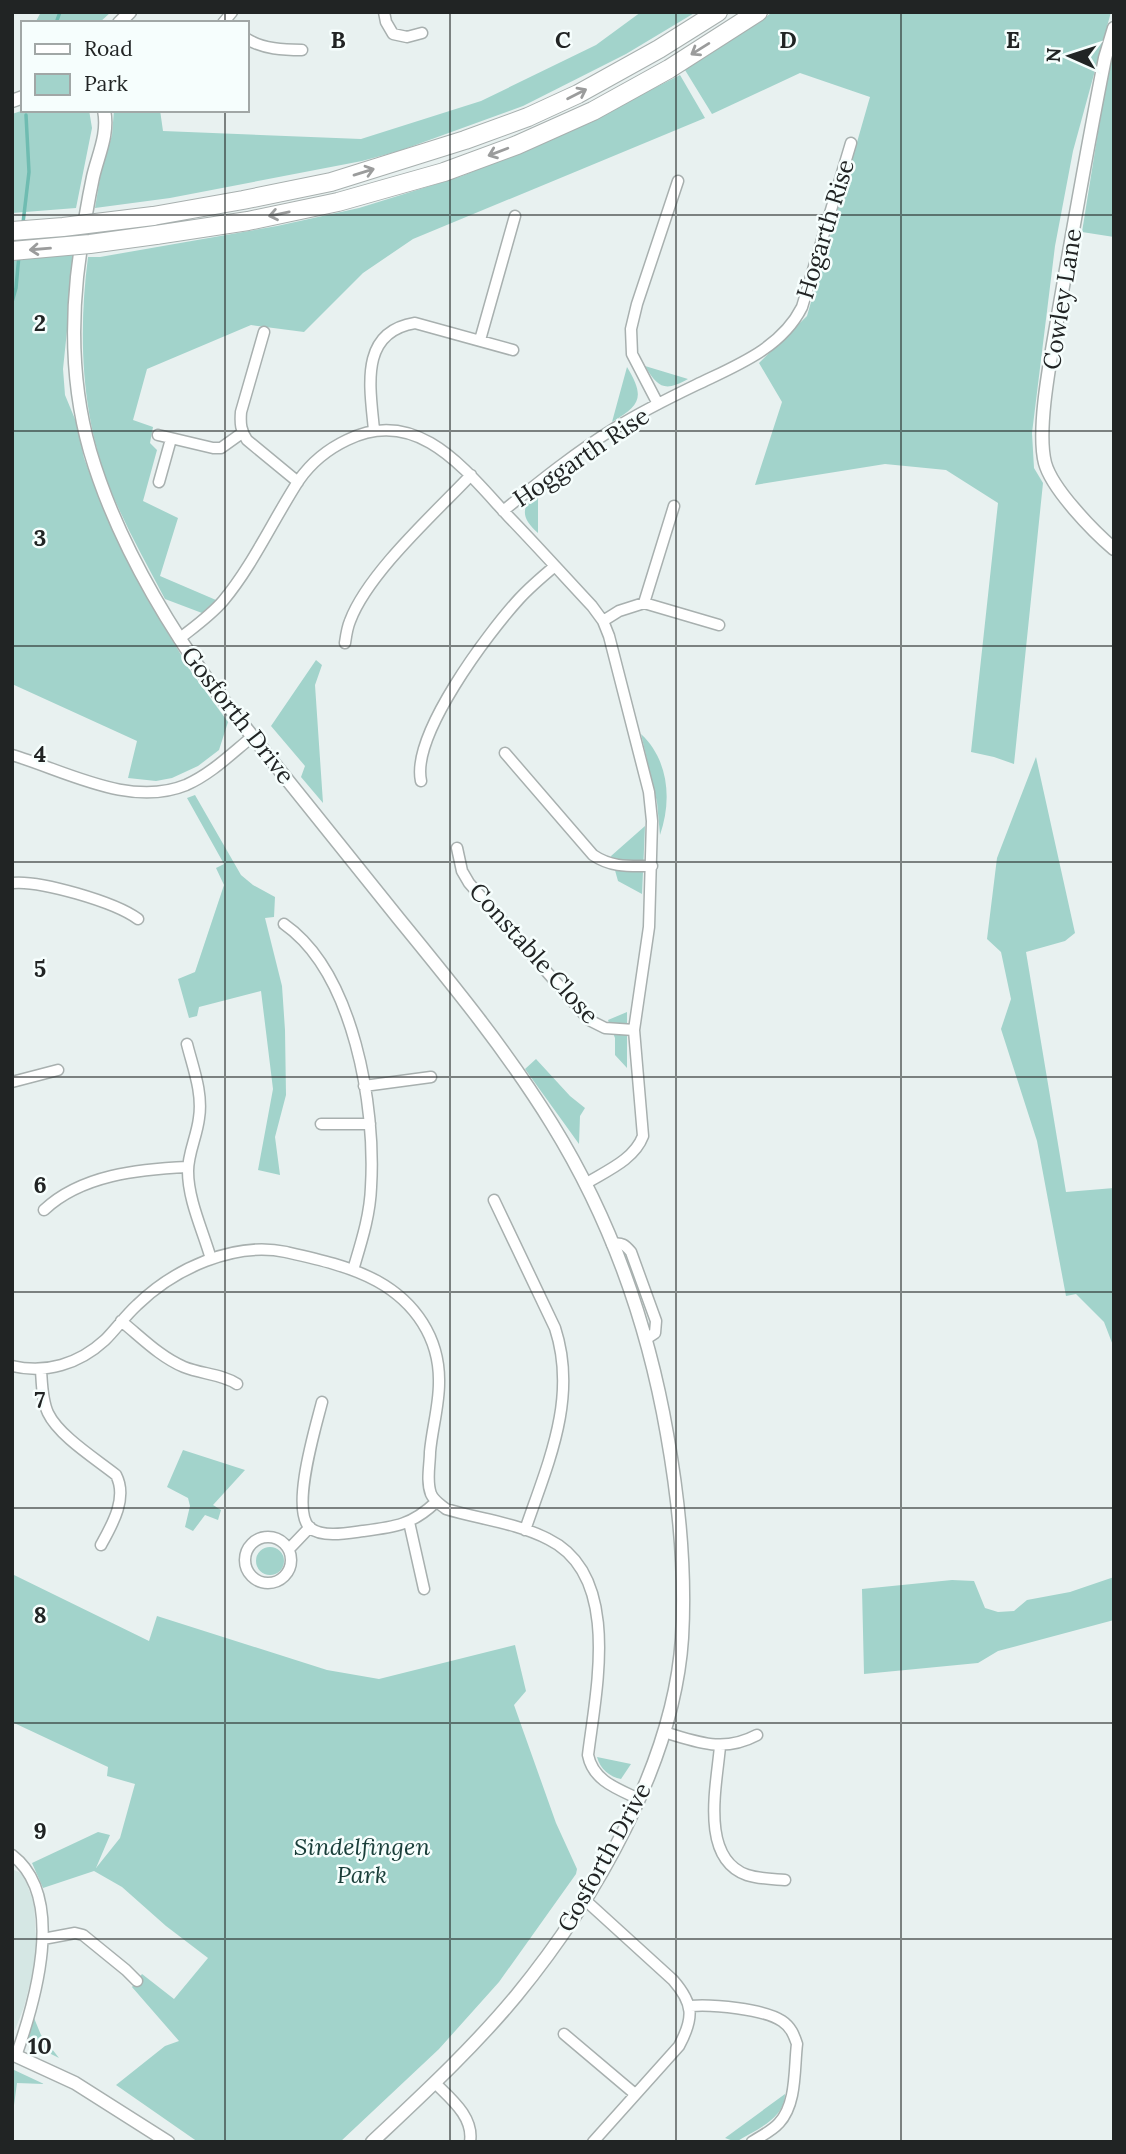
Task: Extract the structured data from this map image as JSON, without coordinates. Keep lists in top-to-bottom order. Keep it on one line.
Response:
{"streets":{"street":["Hogarth Rise","Cowley Lane","Hoggarth Rise","Gosforth Drive","Constable Close"]},"crossings":[["Hogarth Rise","Hoggarth Rise"]],"parks":["Sindelfingen Park"],"legend":["Road","Park"],"north":"left","grid":{"columns":["B","C","D","E"],"rows":["2","3","4","5","6","7","8","9","10"]}}
